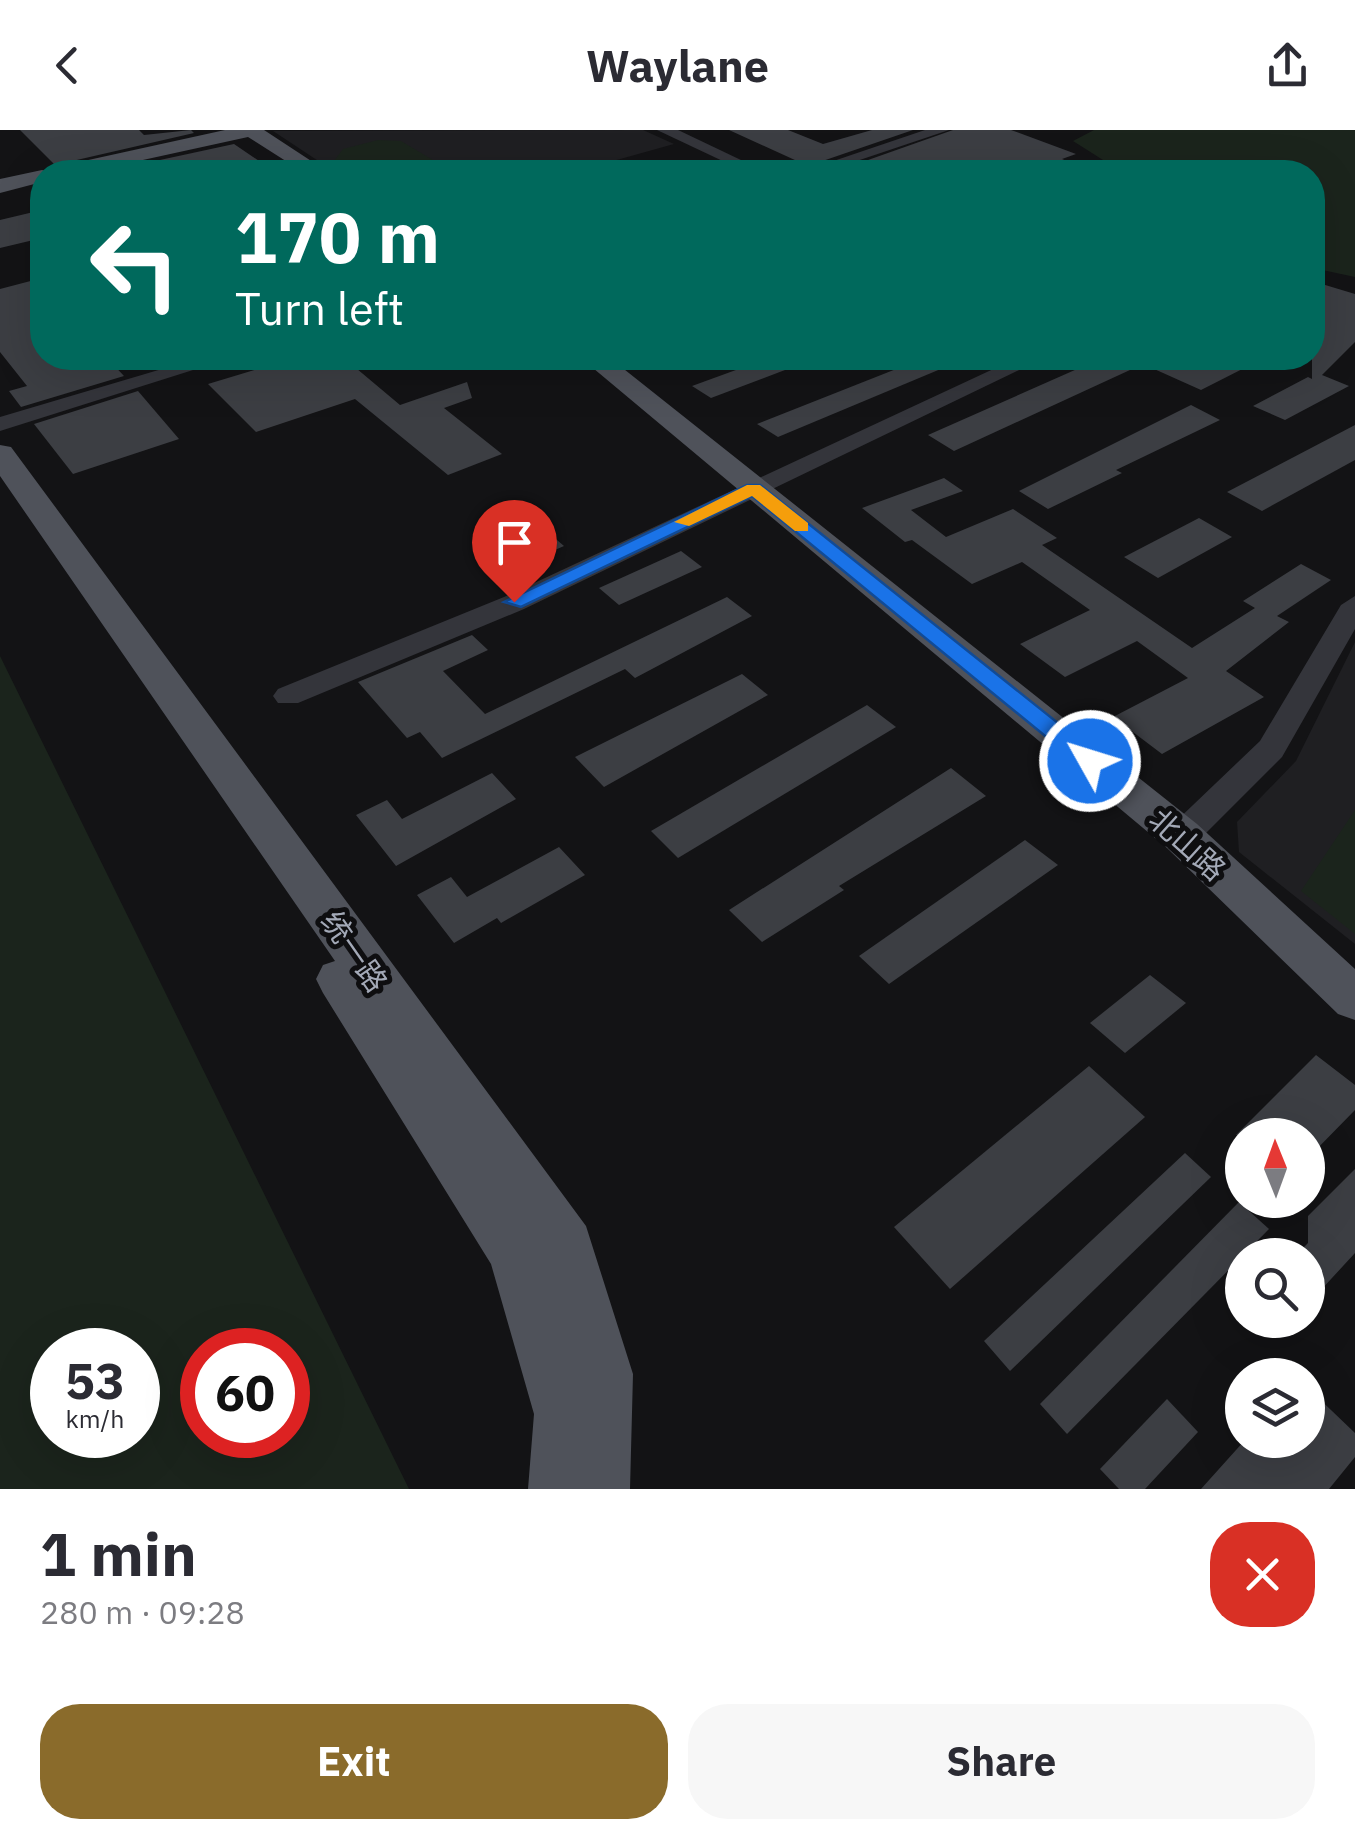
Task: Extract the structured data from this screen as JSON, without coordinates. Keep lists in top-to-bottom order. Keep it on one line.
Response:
{"streets":{"main road":["北山路","统一路"]},"north":"top","page":{"header":"Waylane","turn":["170 m","Turn left"],"speed":"53 km/h","limit":"60","heading":["1 min","280 m · 09:28"],"buttons":["Exit","Share"]}}
